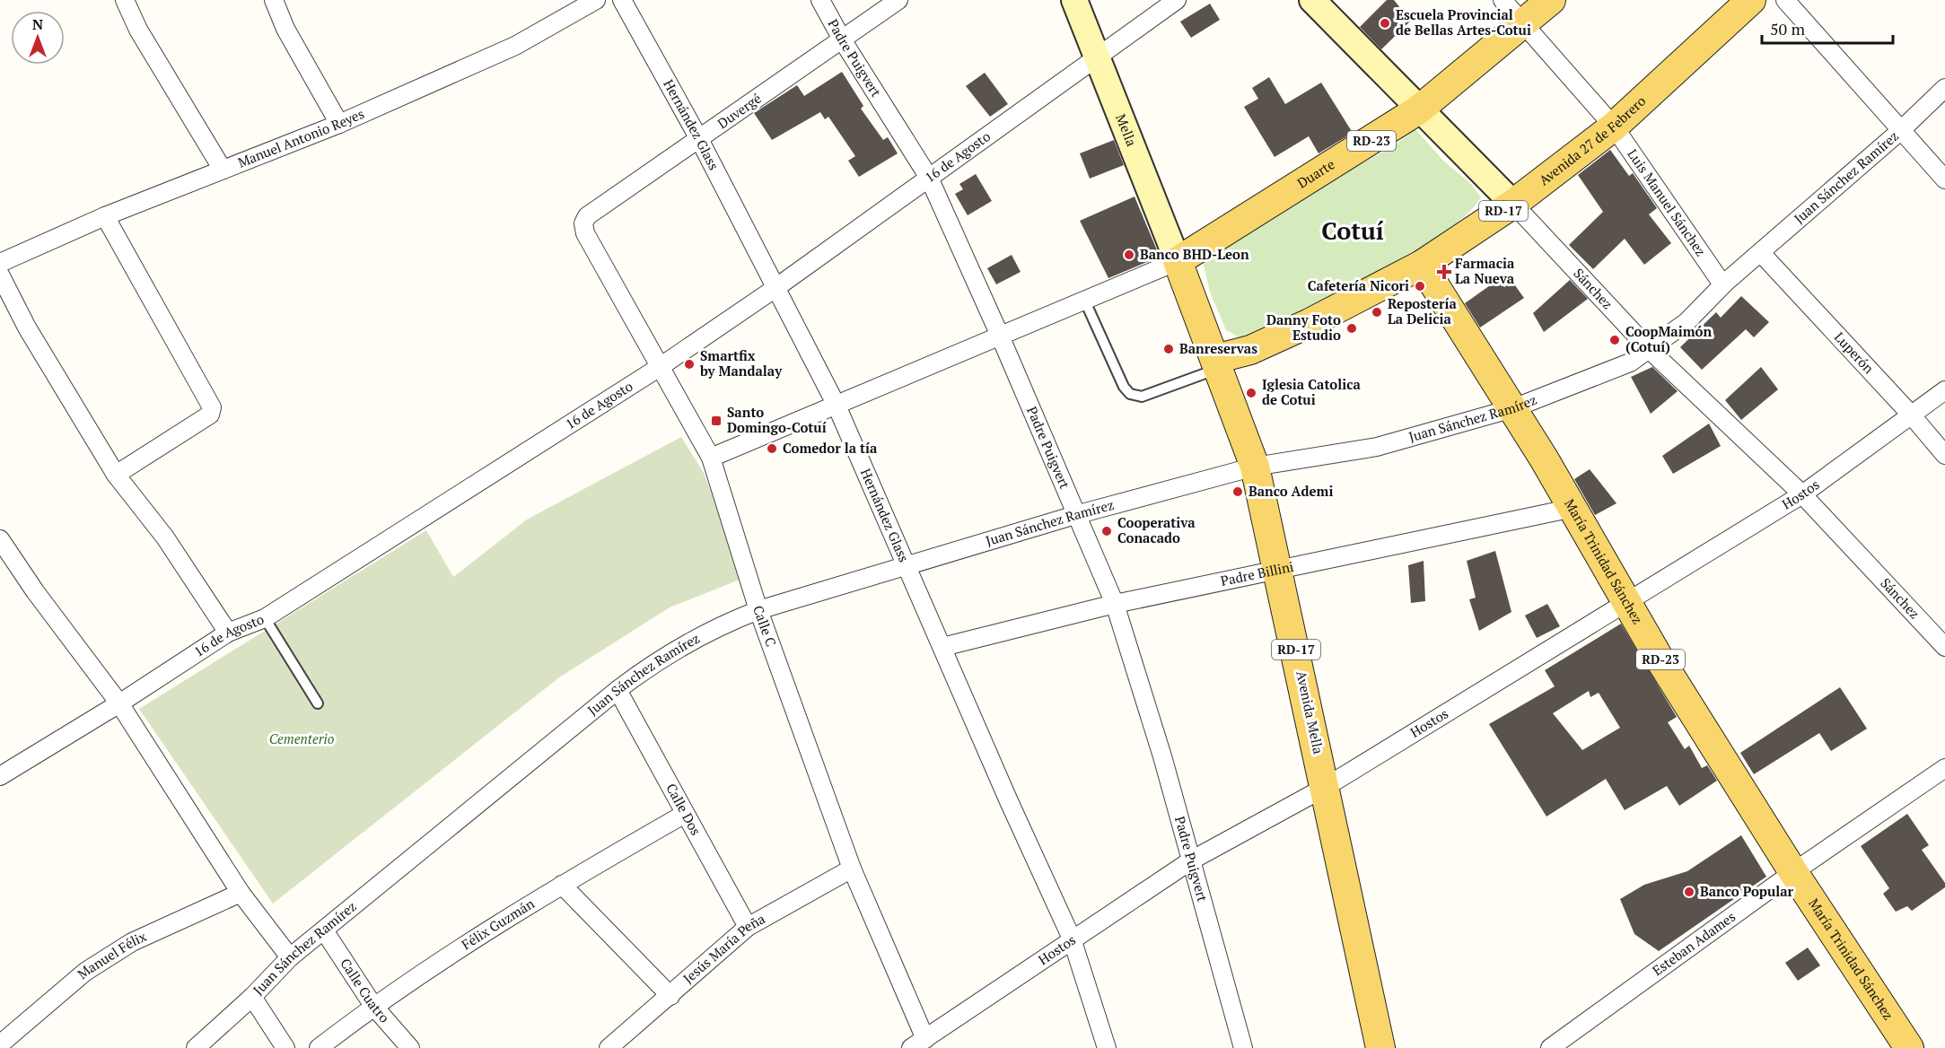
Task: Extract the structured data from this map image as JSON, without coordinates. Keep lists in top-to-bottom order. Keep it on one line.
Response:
{"streets":{"main road":["Mella","RD-23","Avenida 27 de Febrero","Duarte","RD-17","Sánchez","María Trinidad Sánchez","Avenida Mella"],"street":["Padre Puigvert","Duvergé","Hernández Glass","Manuel Antonio Reyes","16 de Agosto","Juan Sánchez Ramírez","Luis Manuel Sánchez","Luperón","Hostos","Padre Billini","Calle C","Calle Dos","Félix Guzmán","Esteban Adames","Jesús María Peña","Manuel Félix","Calle Cuatro"]},"crossings":[["Padre Puigvert","Duvergé"],["Padre Puigvert","16 de Agosto"],["Padre Puigvert","Juan Sánchez Ramírez"],["Padre Puigvert","Hostos"],["Padre Puigvert","Padre Billini"],["Duvergé","Hernández Glass"],["Duvergé","Calle C"],["Hernández Glass","16 de Agosto"],["Hernández Glass","Juan Sánchez Ramírez"],["Hernández Glass","Hostos"],["Hernández Glass","Padre Billini"],["Mella","16 de Agosto"],["Mella","Duarte"],["Mella","Avenida Mella"],["Avenida 27 de Febrero","Luis Manuel Sánchez"],["Avenida 27 de Febrero","Sánchez"],["Avenida 27 de Febrero","María Trinidad Sánchez"],["Avenida 27 de Febrero","Avenida Mella"],["16 de Agosto","Calle C"],["Duarte","Luis Manuel Sánchez"],["Duarte","Sánchez"],["Duarte","Avenida Mella"],["Juan Sánchez Ramírez","Luis Manuel Sánchez"],["Juan Sánchez Ramírez","Sánchez"],["Juan Sánchez Ramírez","Luperón"],["Juan Sánchez Ramírez","María Trinidad Sánchez"],["Juan Sánchez Ramírez","Calle C"],["Juan Sánchez Ramírez","Avenida Mella"],["Juan Sánchez Ramírez","Calle Dos"],["Juan Sánchez Ramírez","Calle Cuatro"],["Sánchez","Hostos"],["Luperón","Hostos"],["Hostos","María Trinidad Sánchez"],["Hostos","Calle C"],["Hostos","Avenida Mella"],["María Trinidad Sánchez","Padre Billini"],["María Trinidad Sánchez","Esteban Adames"],["Padre Billini","Avenida Mella"],["Calle C","Jesús María Peña"],["Calle Dos","Félix Guzmán"],["Calle Dos","Jesús María Peña"],["Félix Guzmán","Calle Cuatro"]],"districts":["Cotuí"],"parks":["Cementerio"],"places":{"other":["Escuela Provincial de Bellas Artes-Cotui","Banco BHD-Leon","Cafetería Nicori","Repostería La Delicia","Danny Foto Estudio","CoopMaimón (Cotuí)","Banreservas","Smartfix by Mandalay","Iglesia Catolica de Cotui","Comedor la tía","Banco Ademi","Cooperativa Conacado","Banco Popular"],"health":["Farmacia La Nueva"],"transit":["Santo Domingo-Cotuí"]},"scale_bar":"50 m","north":"top"}
